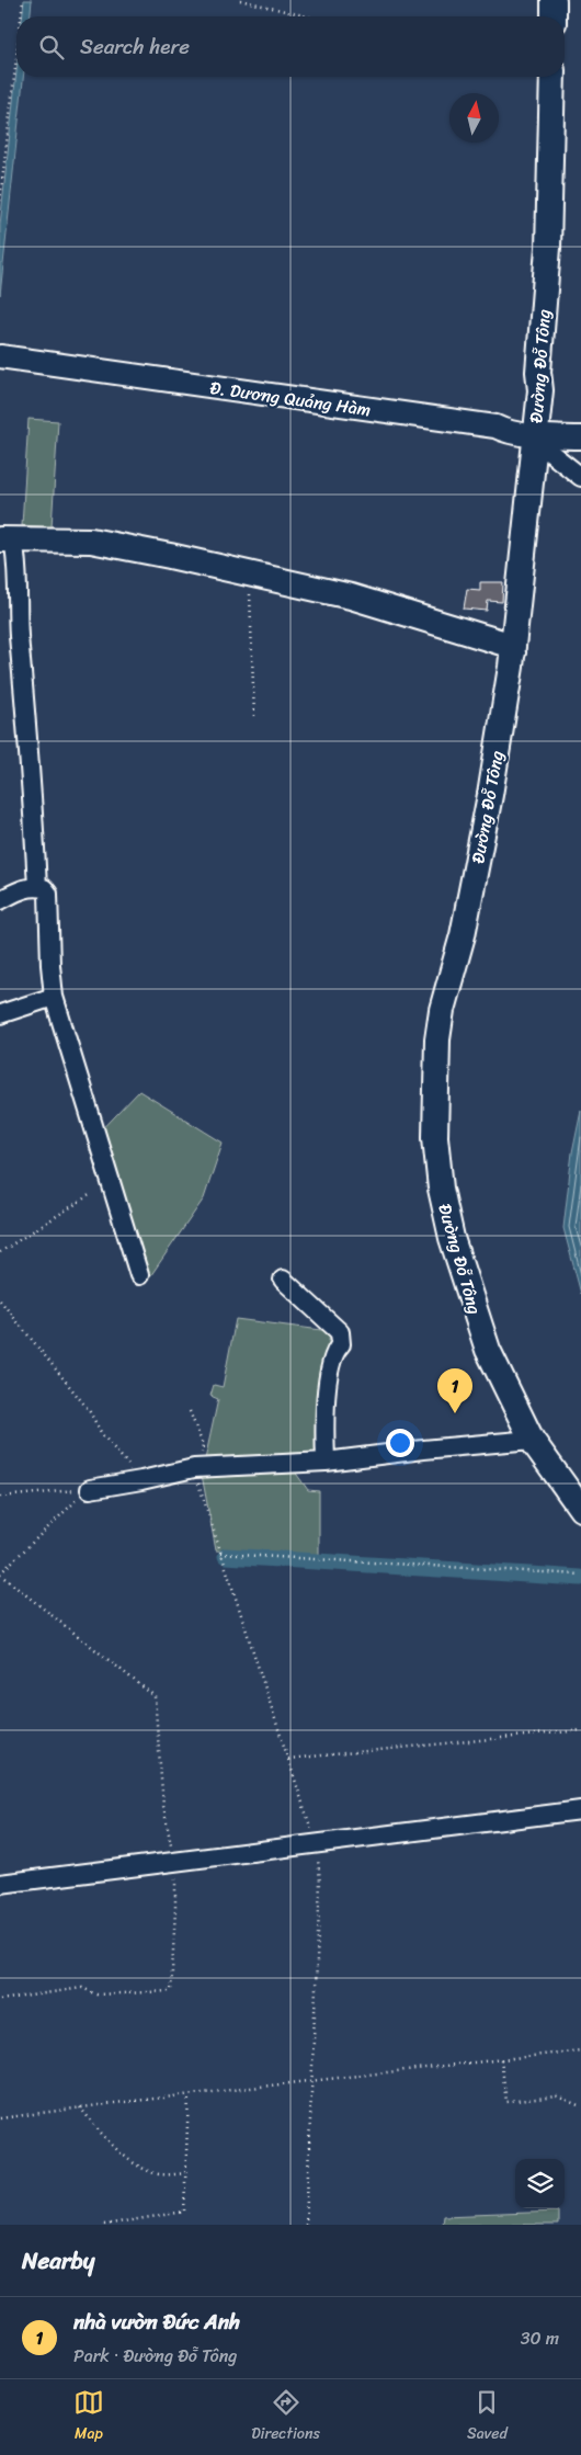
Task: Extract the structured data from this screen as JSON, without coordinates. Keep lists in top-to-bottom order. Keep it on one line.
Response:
{"streets":{"main road":["Đường Đỗ Tông"],"street":["Đ. Dương Quảng Hàm"]},"crossings":[["Đường Đỗ Tông","Đ. Dương Quảng Hàm"]],"north":"top","page":{"search":"Search here","pins":"1","heading":"Nearby","list":[{"mark":"1","name":"nhà vườn Đức Anh","note":"Park · Đường Đỗ Tông","value":"30 m"}],"nav":["Map","Directions","Saved"]}}
